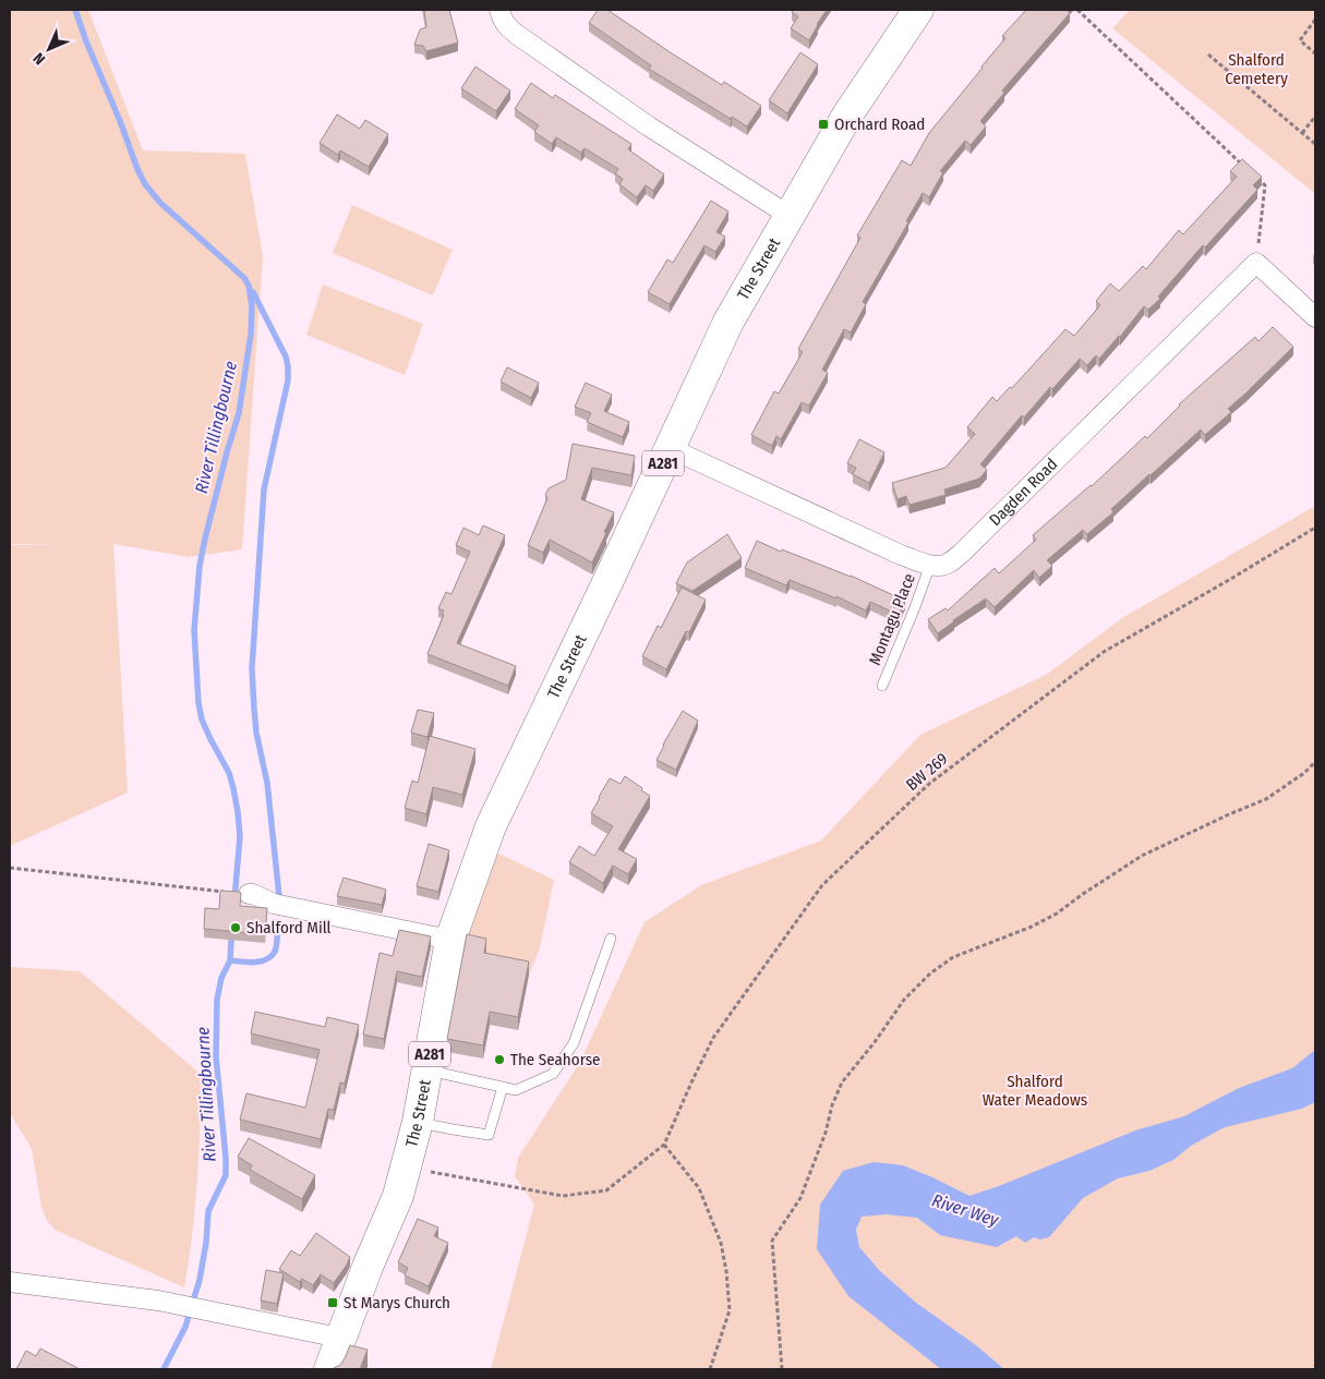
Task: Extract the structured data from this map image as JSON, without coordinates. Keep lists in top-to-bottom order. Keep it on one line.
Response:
{"streets":{"main road":["The Street","A281"],"street":["Dagden Road"],"lane":["Montagu Place"],"path":["BW 269"]},"crossings":[["Dagden Road","Montagu Place"]],"water":["River Tillingbourne","River Wey"],"parks":["Shalford Cemetery","Shalford Water Meadows"],"places":{"transit":["Orchard Road","St Marys Church"],"other":["Shalford Mill","The Seahorse"]},"north":"bottom left"}
